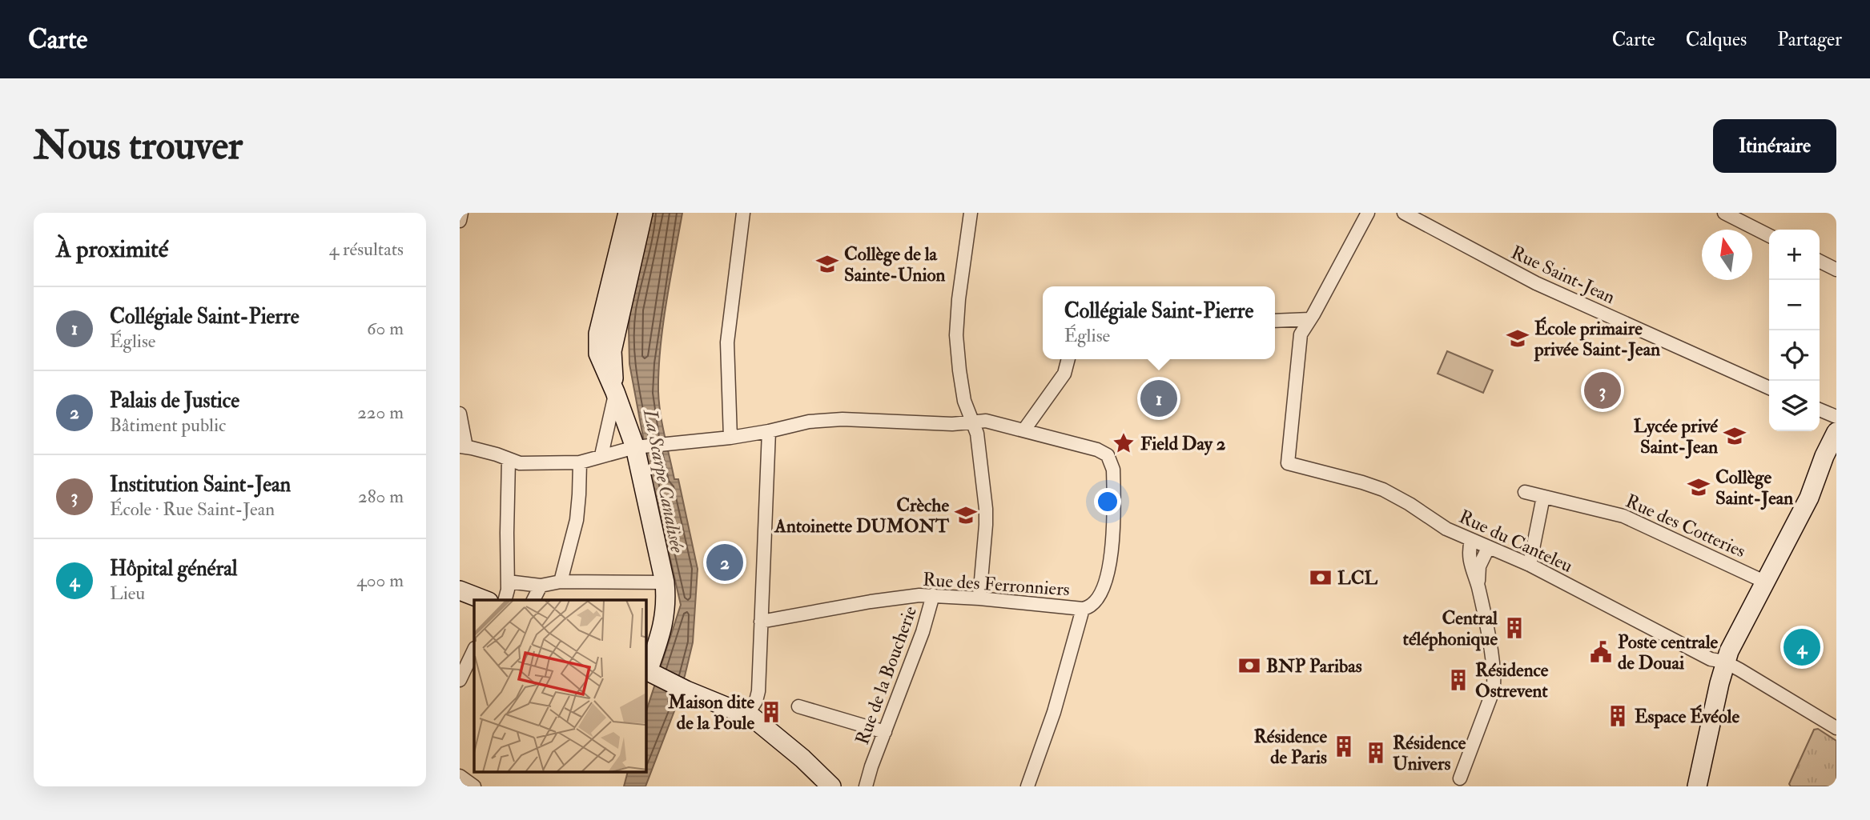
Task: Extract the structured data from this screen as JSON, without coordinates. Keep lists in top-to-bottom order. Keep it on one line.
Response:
{"streets":{"street":["Rue Saint-Jean","Rue des Cotteries","Rue du Canteleu","Rue des Ferronniers","Rue de la Boucherie"]},"crossings":[["Rue des Ferronniers","Rue de la Boucherie"]],"water":["La Scarpe Canalisée"],"places":{"school or university":["Collège de la Sainte-Union","École primaire privée Saint-Jean","Lycée privé Saint-Jean","Collège Saint-Jean","Crèche Antoinette DUMONT"],"place":["Field Day 2"],"bank":["LCL","BNP Paribas"],"building":["Central téléphonique","Résidence Ostrevent","Maison dite de la Poule","Espace Évéole","Résidence de Paris","Résidence Univers"],"public building":["Poste centrale de Douai"]},"north":"top","page":{"header":"Carte","nav":["Carte","Calques","Partager"],"buttons":"Itinéraire","title":"Nous trouver","heading":["À proximité","4 résultats"],"map_buttons":["+","−"],"list":[{"mark":"1","name":"Collégiale Saint-Pierre","note":"Église","value":"60 m"},{"mark":"2","name":"Palais de Justice","note":"Bâtiment public","value":"220 m"},{"mark":"3","name":"Institution Saint-Jean","note":"École · Rue Saint-Jean","value":"280 m"},{"mark":"4","name":"Hôpital général","note":"Lieu","value":"400 m"}],"popup":["Collégiale Saint-Pierre","Église"],"pins":["3","1","2","4"]}}
